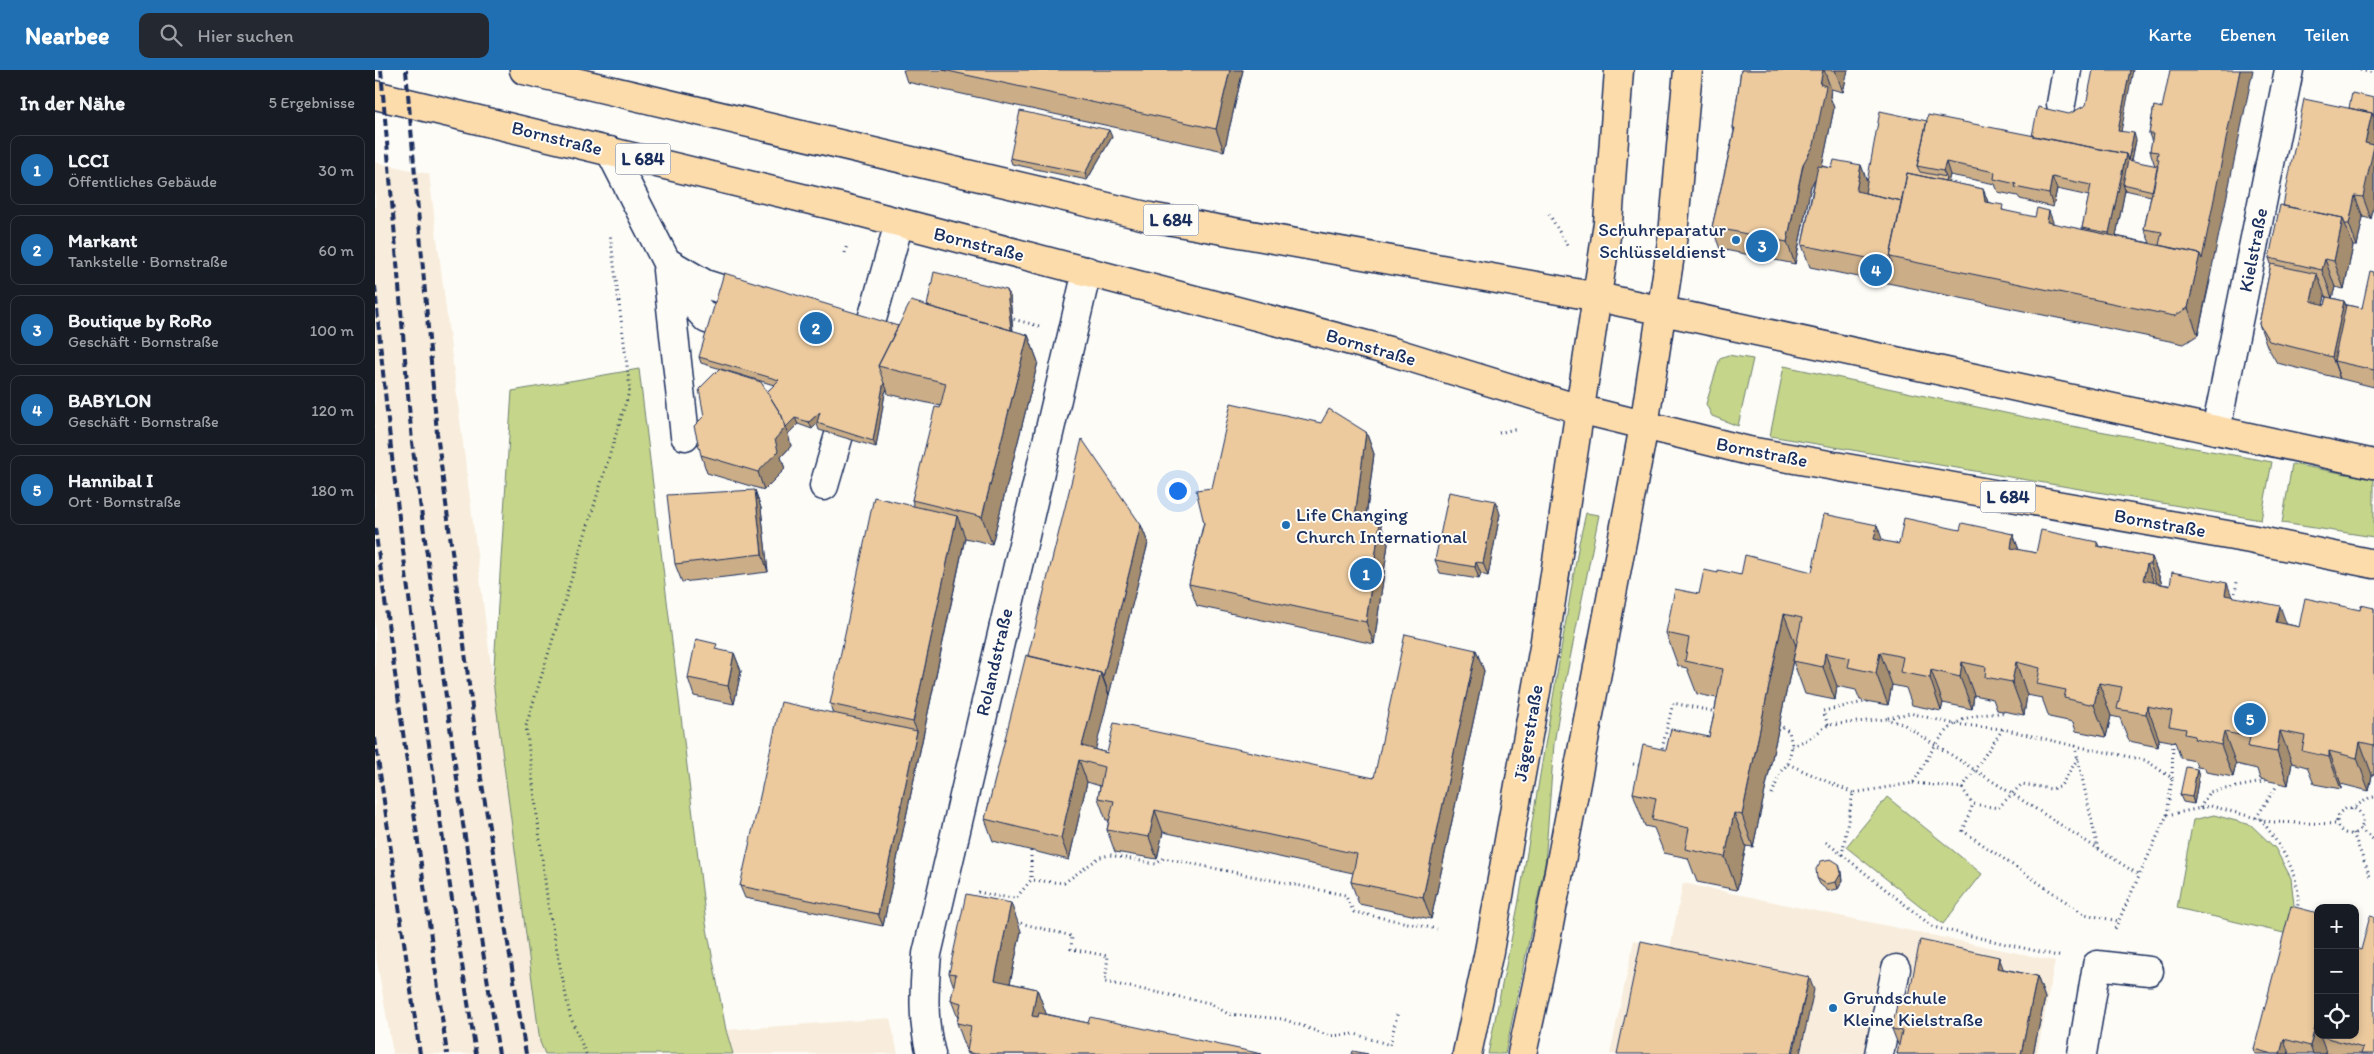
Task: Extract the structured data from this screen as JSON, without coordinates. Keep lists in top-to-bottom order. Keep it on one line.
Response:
{"streets":{"main road":["Bornstraße","L 684","Jägerstraße"],"street":["Kielstraße","Rolandstraße"]},"crossings":[["Bornstraße","Rolandstraße"],["Bornstraße","Jägerstraße"],["L 684","Kielstraße"],["L 684","Jägerstraße"]],"places":["Schuhreparatur Schlüsseldienst","Life Changing Church International","Grundschule Kleine Kielstraße"],"page":{"header":"Nearbee","search":"Hier suchen","nav":["Karte","Ebenen","Teilen"],"heading":["In der Nähe","5 Ergebnisse"],"list":[{"mark":"1","name":"LCCI","note":"Öffentliches Gebäude","value":"30 m"},{"mark":"2","name":"Markant","note":"Tankstelle · Bornstraße","value":"60 m"},{"mark":"3","name":"Boutique by RoRo","note":"Geschäft · Bornstraße","value":"100 m"},{"mark":"4","name":"BABYLON","note":"Geschäft · Bornstraße","value":"120 m"},{"mark":"5","name":"Hannibal I","note":"Ort · Bornstraße","value":"180 m"}],"pins":["3","4","2","1","5"],"map_buttons":["+","−"]}}
